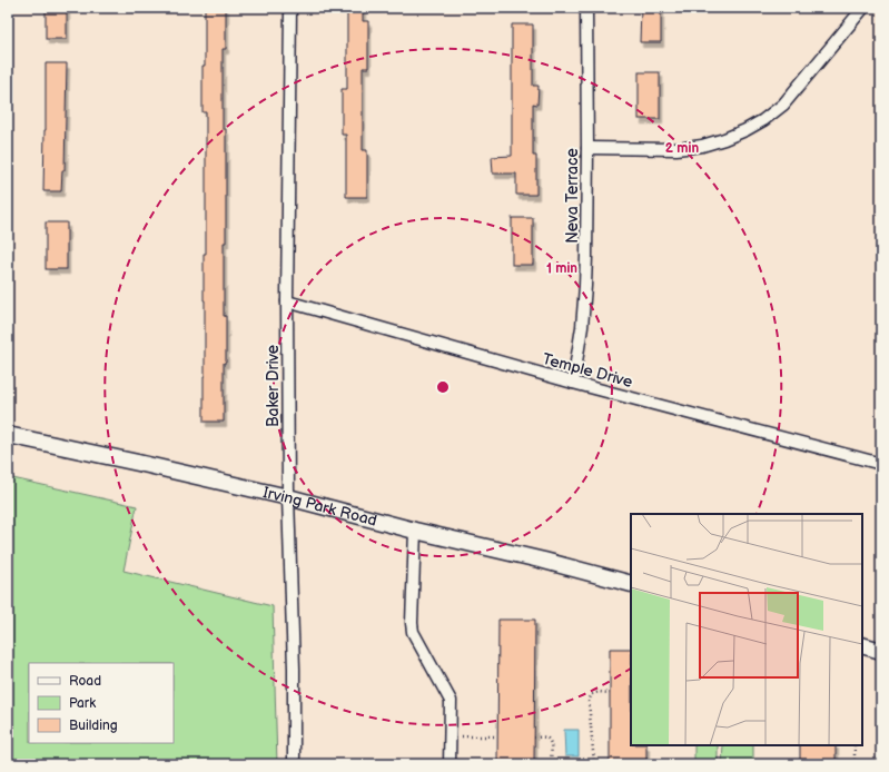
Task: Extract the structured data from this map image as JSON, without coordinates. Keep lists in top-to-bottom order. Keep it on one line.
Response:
{"streets":{"main road":["Irving Park Road"],"street":["Neva Terrace","Temple Drive","Baker Drive"]},"crossings":[["Neva Terrace","Temple Drive"],["Temple Drive","Baker Drive"],["Baker Drive","Irving Park Road"]],"legend":["Road","Park","Building"],"rings":["2 min","1 min"]}
